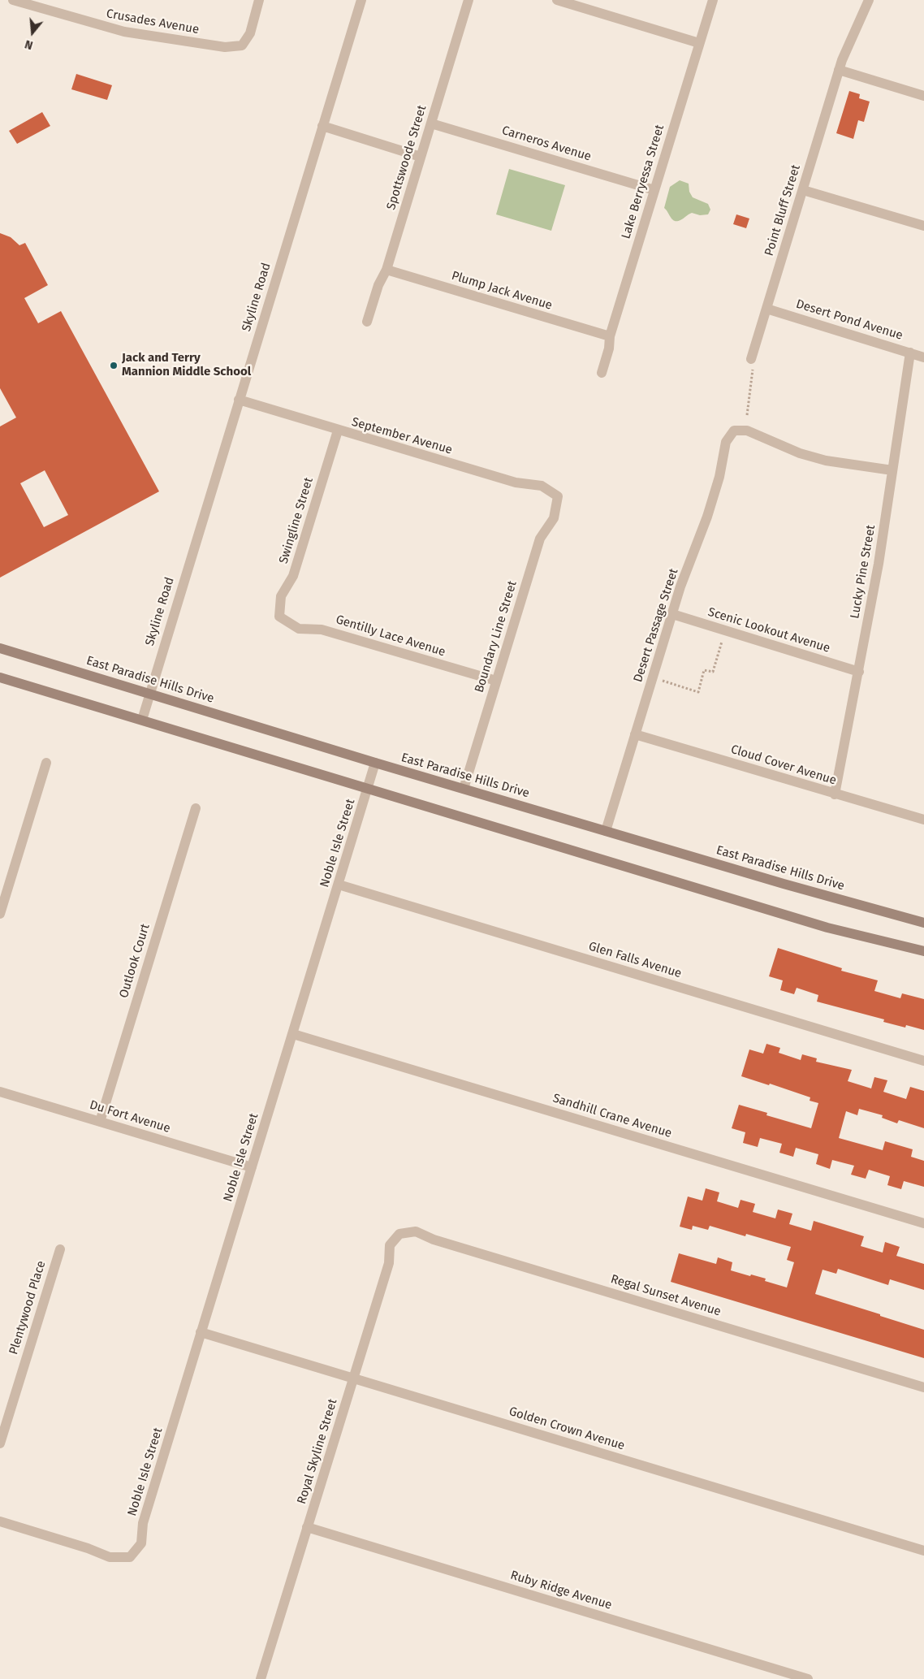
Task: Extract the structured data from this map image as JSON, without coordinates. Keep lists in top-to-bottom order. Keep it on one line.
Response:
{"streets":{"main road":["East Paradise Hills Drive"],"street":["Crusades Avenue","Carneros Avenue","Spottswoode Street","Lake Berryessa Street","Point Bluff Street","Plump Jack Avenue","Skyline Road","Desert Pond Avenue","September Avenue","Swingline Street","Lucky Pine Street","Desert Passage Street","Scenic Lookout Avenue","Gentilly Lace Avenue","Boundary Line Street","Cloud Cover Avenue","Noble Isle Street","Glen Falls Avenue","Outlook Court","Sandhill Crane Avenue","Du Fort Avenue","Regal Sunset Avenue","Plentywood Place","Golden Crown Avenue","Royal Skyline Street","Ruby Ridge Avenue"]},"crossings":[["Carneros Avenue","Spottswoode Street"],["Carneros Avenue","Lake Berryessa Street"],["Spottswoode Street","Plump Jack Avenue"],["Lake Berryessa Street","Plump Jack Avenue"],["Point Bluff Street","Desert Pond Avenue"],["Skyline Road","September Avenue"],["Skyline Road","East Paradise Hills Drive"],["Desert Pond Avenue","Lucky Pine Street"],["September Avenue","Swingline Street"],["September Avenue","Boundary Line Street"],["Swingline Street","Gentilly Lace Avenue"],["Lucky Pine Street","Desert Passage Street"],["Lucky Pine Street","Scenic Lookout Avenue"],["Lucky Pine Street","Cloud Cover Avenue"],["Desert Passage Street","Scenic Lookout Avenue"],["Desert Passage Street","East Paradise Hills Drive"],["Desert Passage Street","Cloud Cover Avenue"],["Gentilly Lace Avenue","Boundary Line Street"],["Boundary Line Street","East Paradise Hills Drive"],["East Paradise Hills Drive","Noble Isle Street"],["Noble Isle Street","Glen Falls Avenue"],["Noble Isle Street","Sandhill Crane Avenue"],["Noble Isle Street","Du Fort Avenue"],["Noble Isle Street","Golden Crown Avenue"],["Outlook Court","Du Fort Avenue"],["Regal Sunset Avenue","Royal Skyline Street"],["Golden Crown Avenue","Royal Skyline Street"],["Royal Skyline Street","Ruby Ridge Avenue"]],"places":["Jack and Terry Mannion Middle School"],"north":"bottom"}
